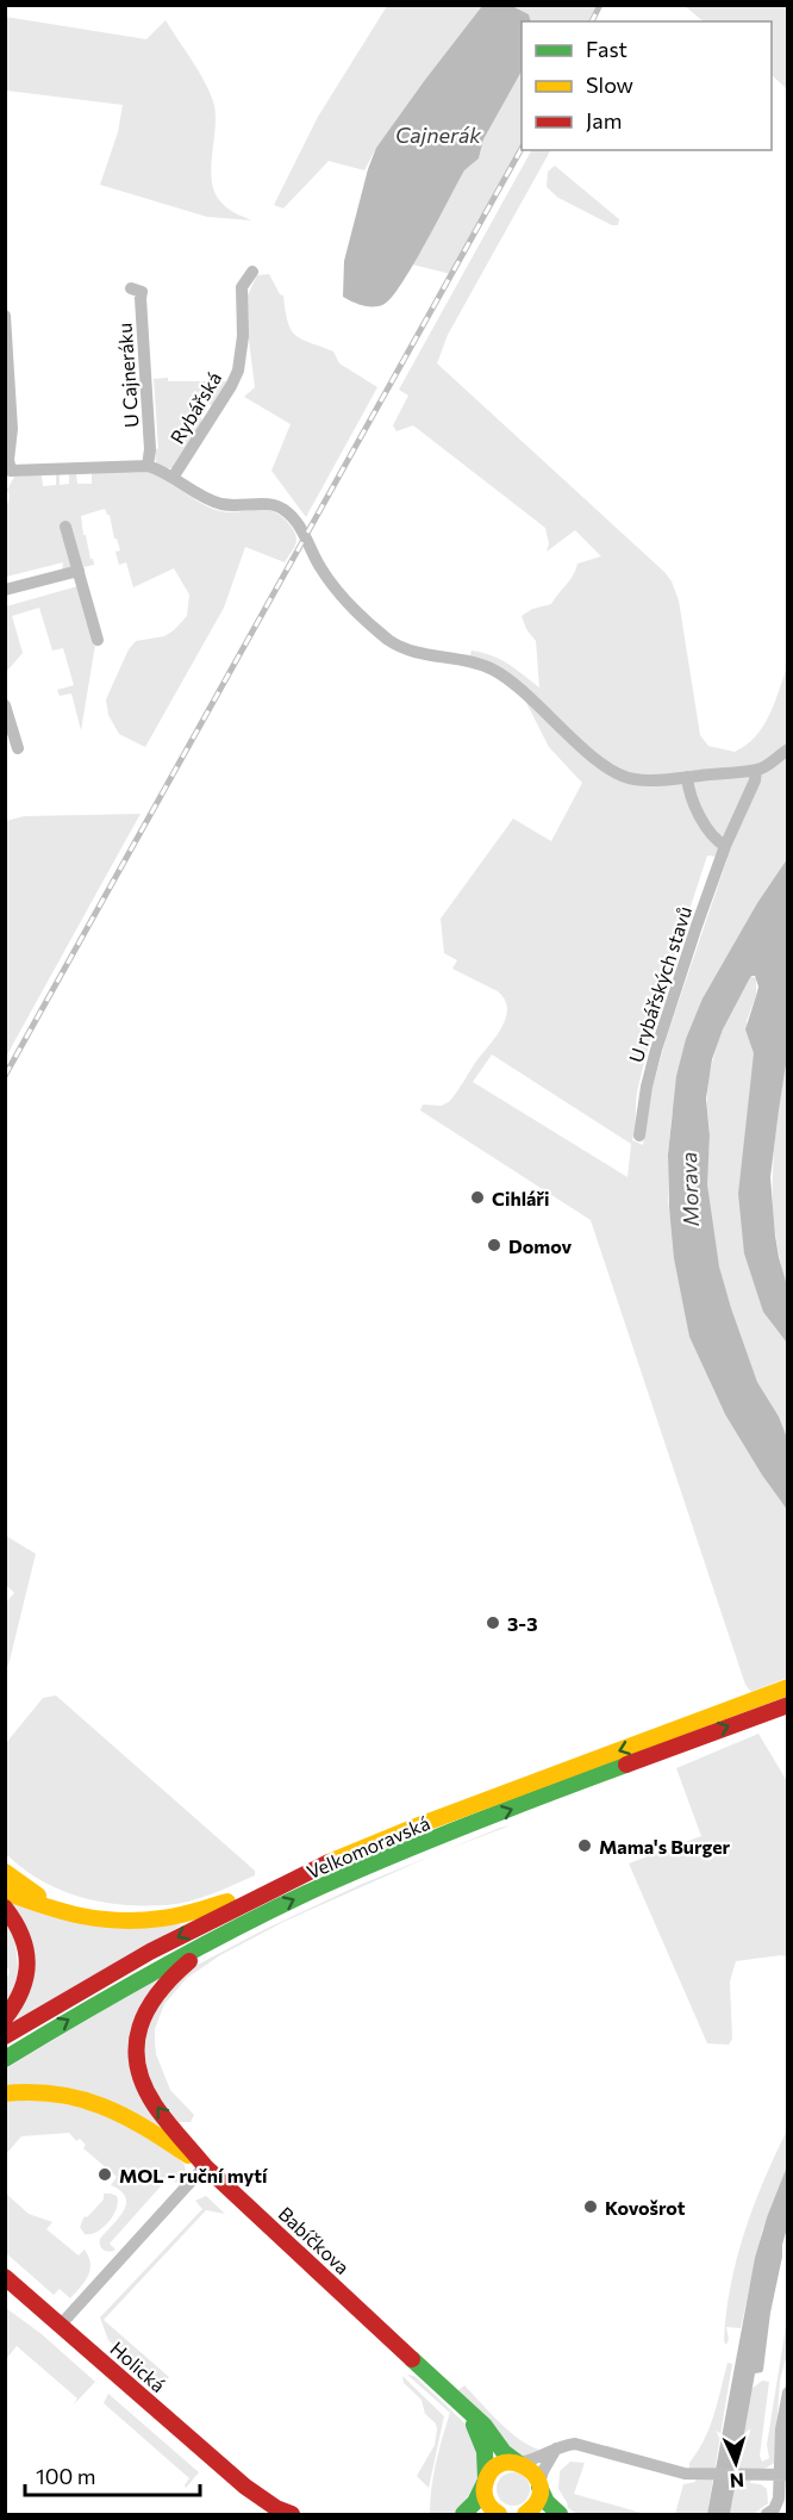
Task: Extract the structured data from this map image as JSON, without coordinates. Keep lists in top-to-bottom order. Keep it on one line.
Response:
{"streets":{"main road":["Velkomoravská","Babíčkova","Holická"],"street":["U Cajneráku","Rybářská","U rybářských stavů"]},"water":["Cajnerák","Morava"],"places":["Cihláři","Domov","3-3","Mama's Burger","MOL - ruční mytí","Kovošrot"],"legend":["Fast","Slow","Jam"],"scale_bar":"100 m","north":"bottom"}
